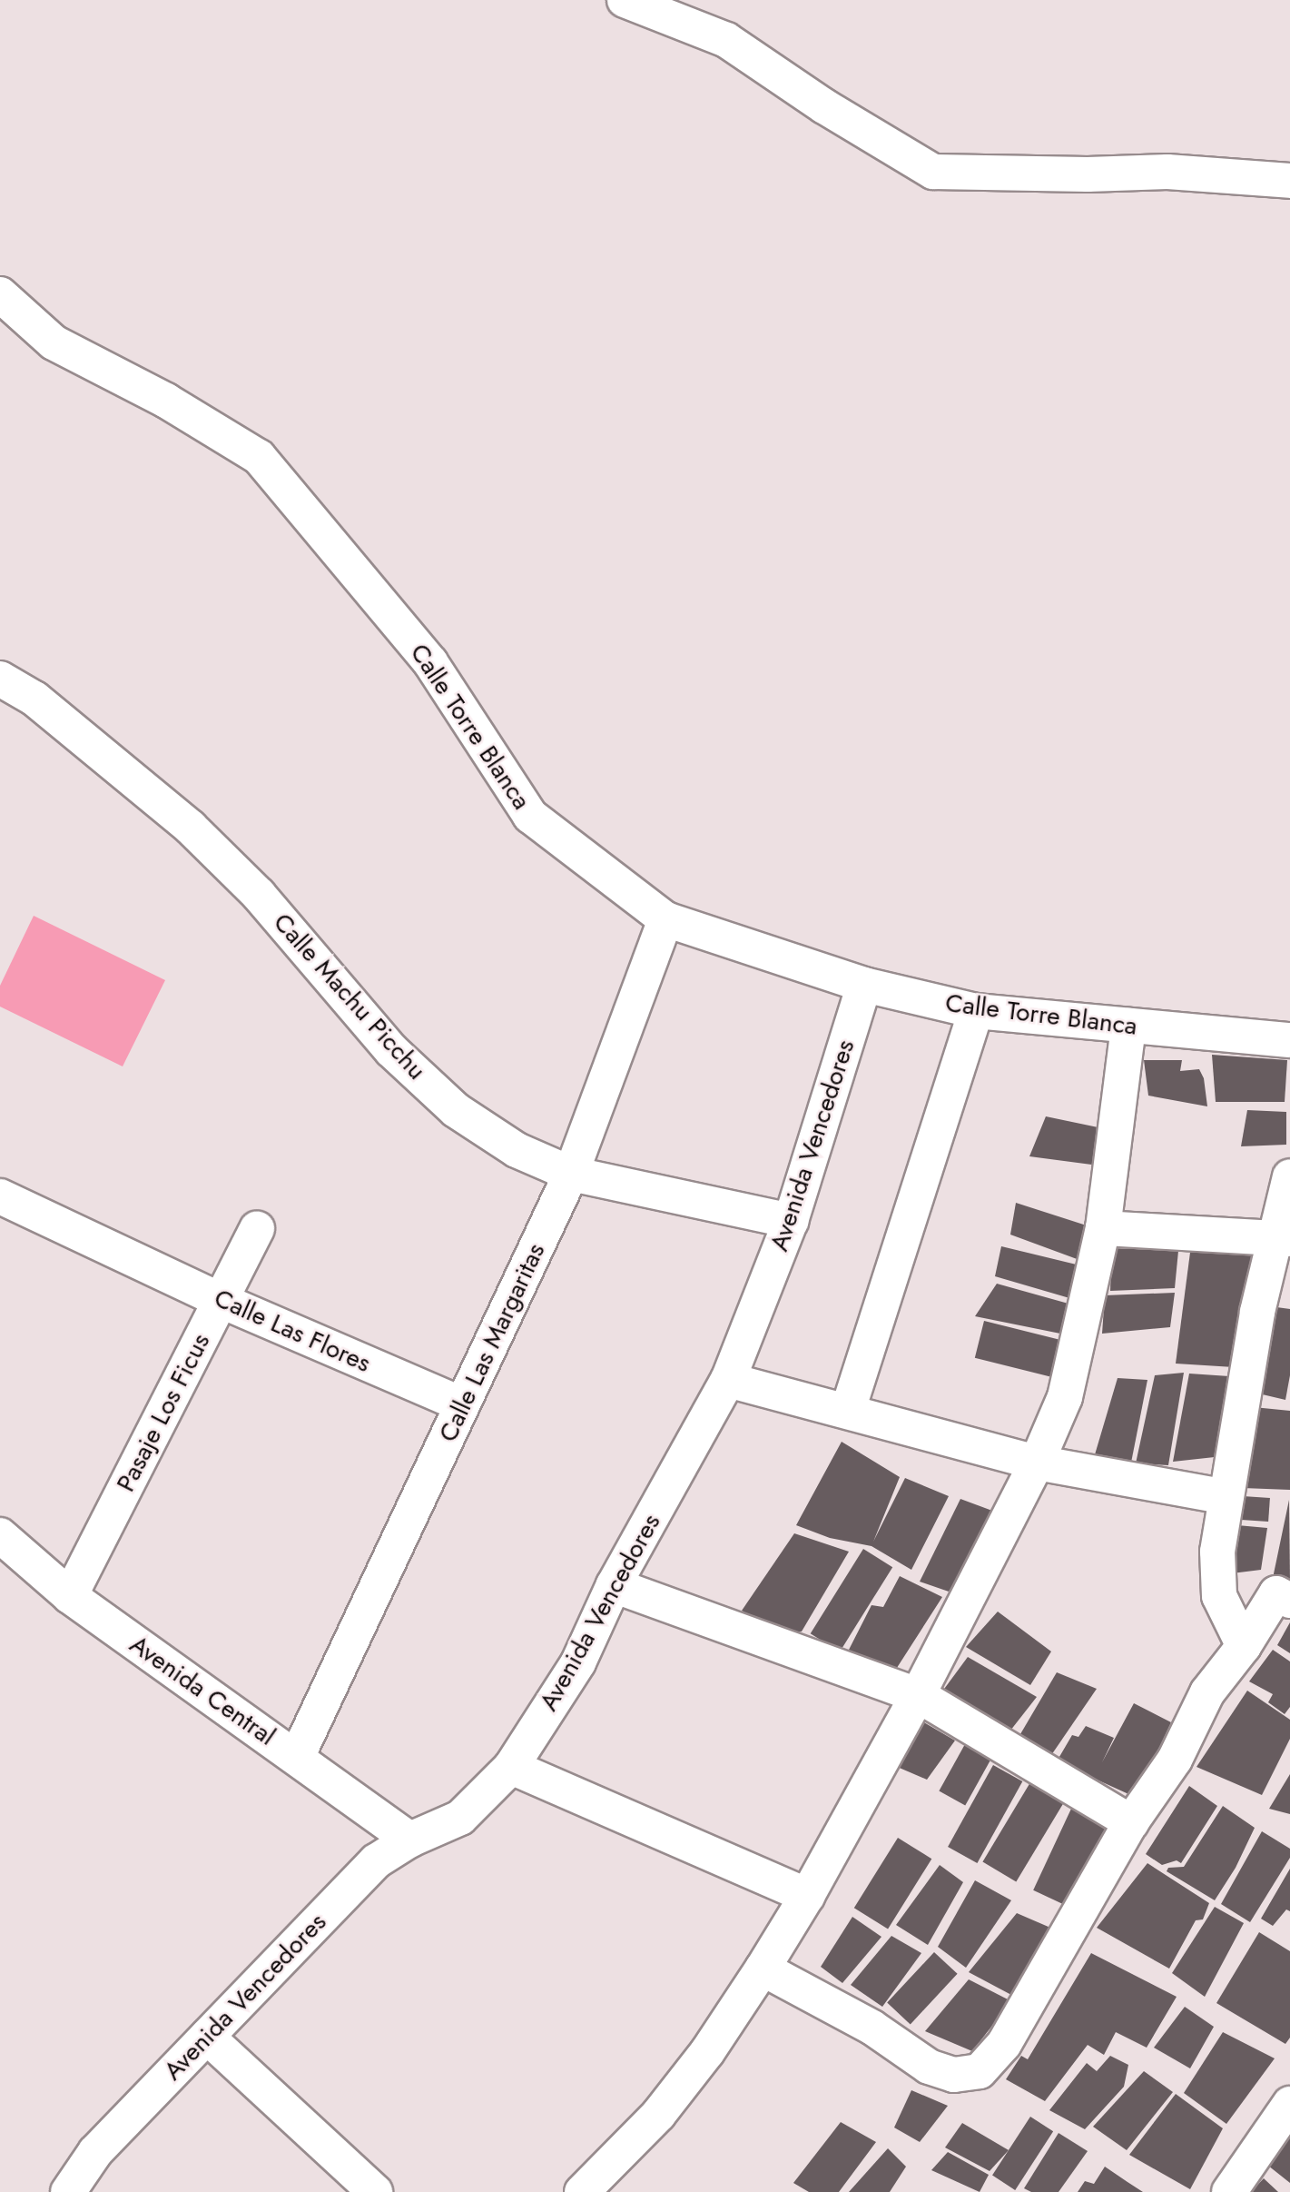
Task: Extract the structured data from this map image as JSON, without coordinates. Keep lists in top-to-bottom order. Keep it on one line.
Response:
{"streets":{"street":["Calle Torre Blanca","Calle Machu Picchu","Avenida Vencedores","Calle Las Flores","Calle Las Margaritas","Pasaje Los Ficus","Avenida Central"]},"crossings":[["Calle Torre Blanca","Avenida Vencedores"],["Calle Torre Blanca","Calle Las Margaritas"],["Calle Machu Picchu","Avenida Vencedores"],["Calle Machu Picchu","Calle Las Margaritas"],["Avenida Vencedores","Avenida Central"],["Calle Las Flores","Calle Las Margaritas"],["Calle Las Flores","Pasaje Los Ficus"],["Calle Las Margaritas","Avenida Central"],["Pasaje Los Ficus","Avenida Central"]]}
